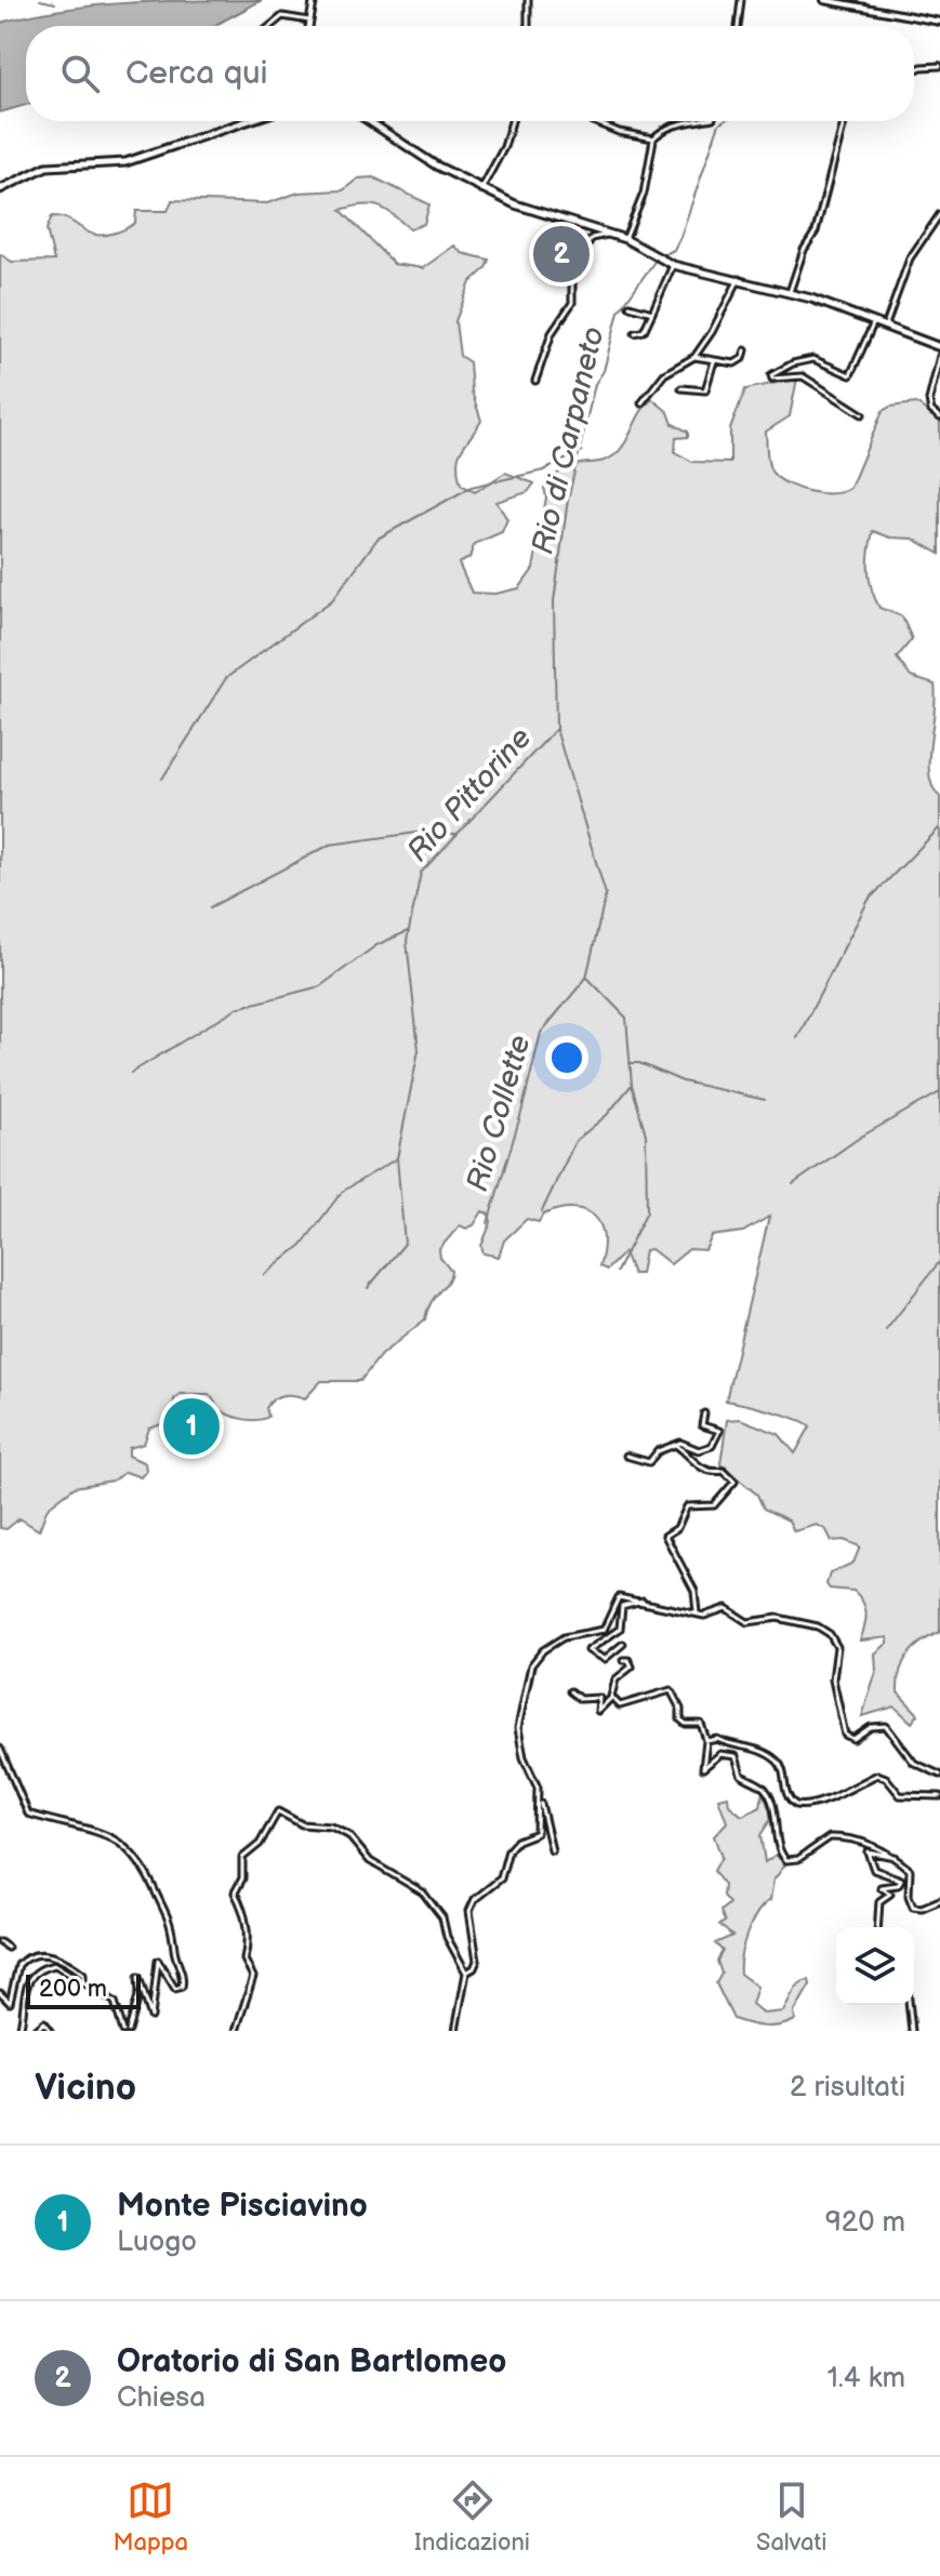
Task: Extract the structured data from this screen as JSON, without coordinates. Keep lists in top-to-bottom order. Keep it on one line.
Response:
{"water":["Rio di Carpaneto","Rio Pittorine","Rio Collette"],"scale_bar":"200 m","page":{"search":"Cerca qui","pins":["2","1"],"scale":"200 m","heading":["Vicino","2 risultati"],"list":[{"mark":"1","name":"Monte Pisciavino","note":"Luogo","value":"920 m"},{"mark":"2","name":"Oratorio di San Bartlomeo","note":"Chiesa","value":"1.4 km"}],"nav":["Mappa","Indicazioni","Salvati"]}}
